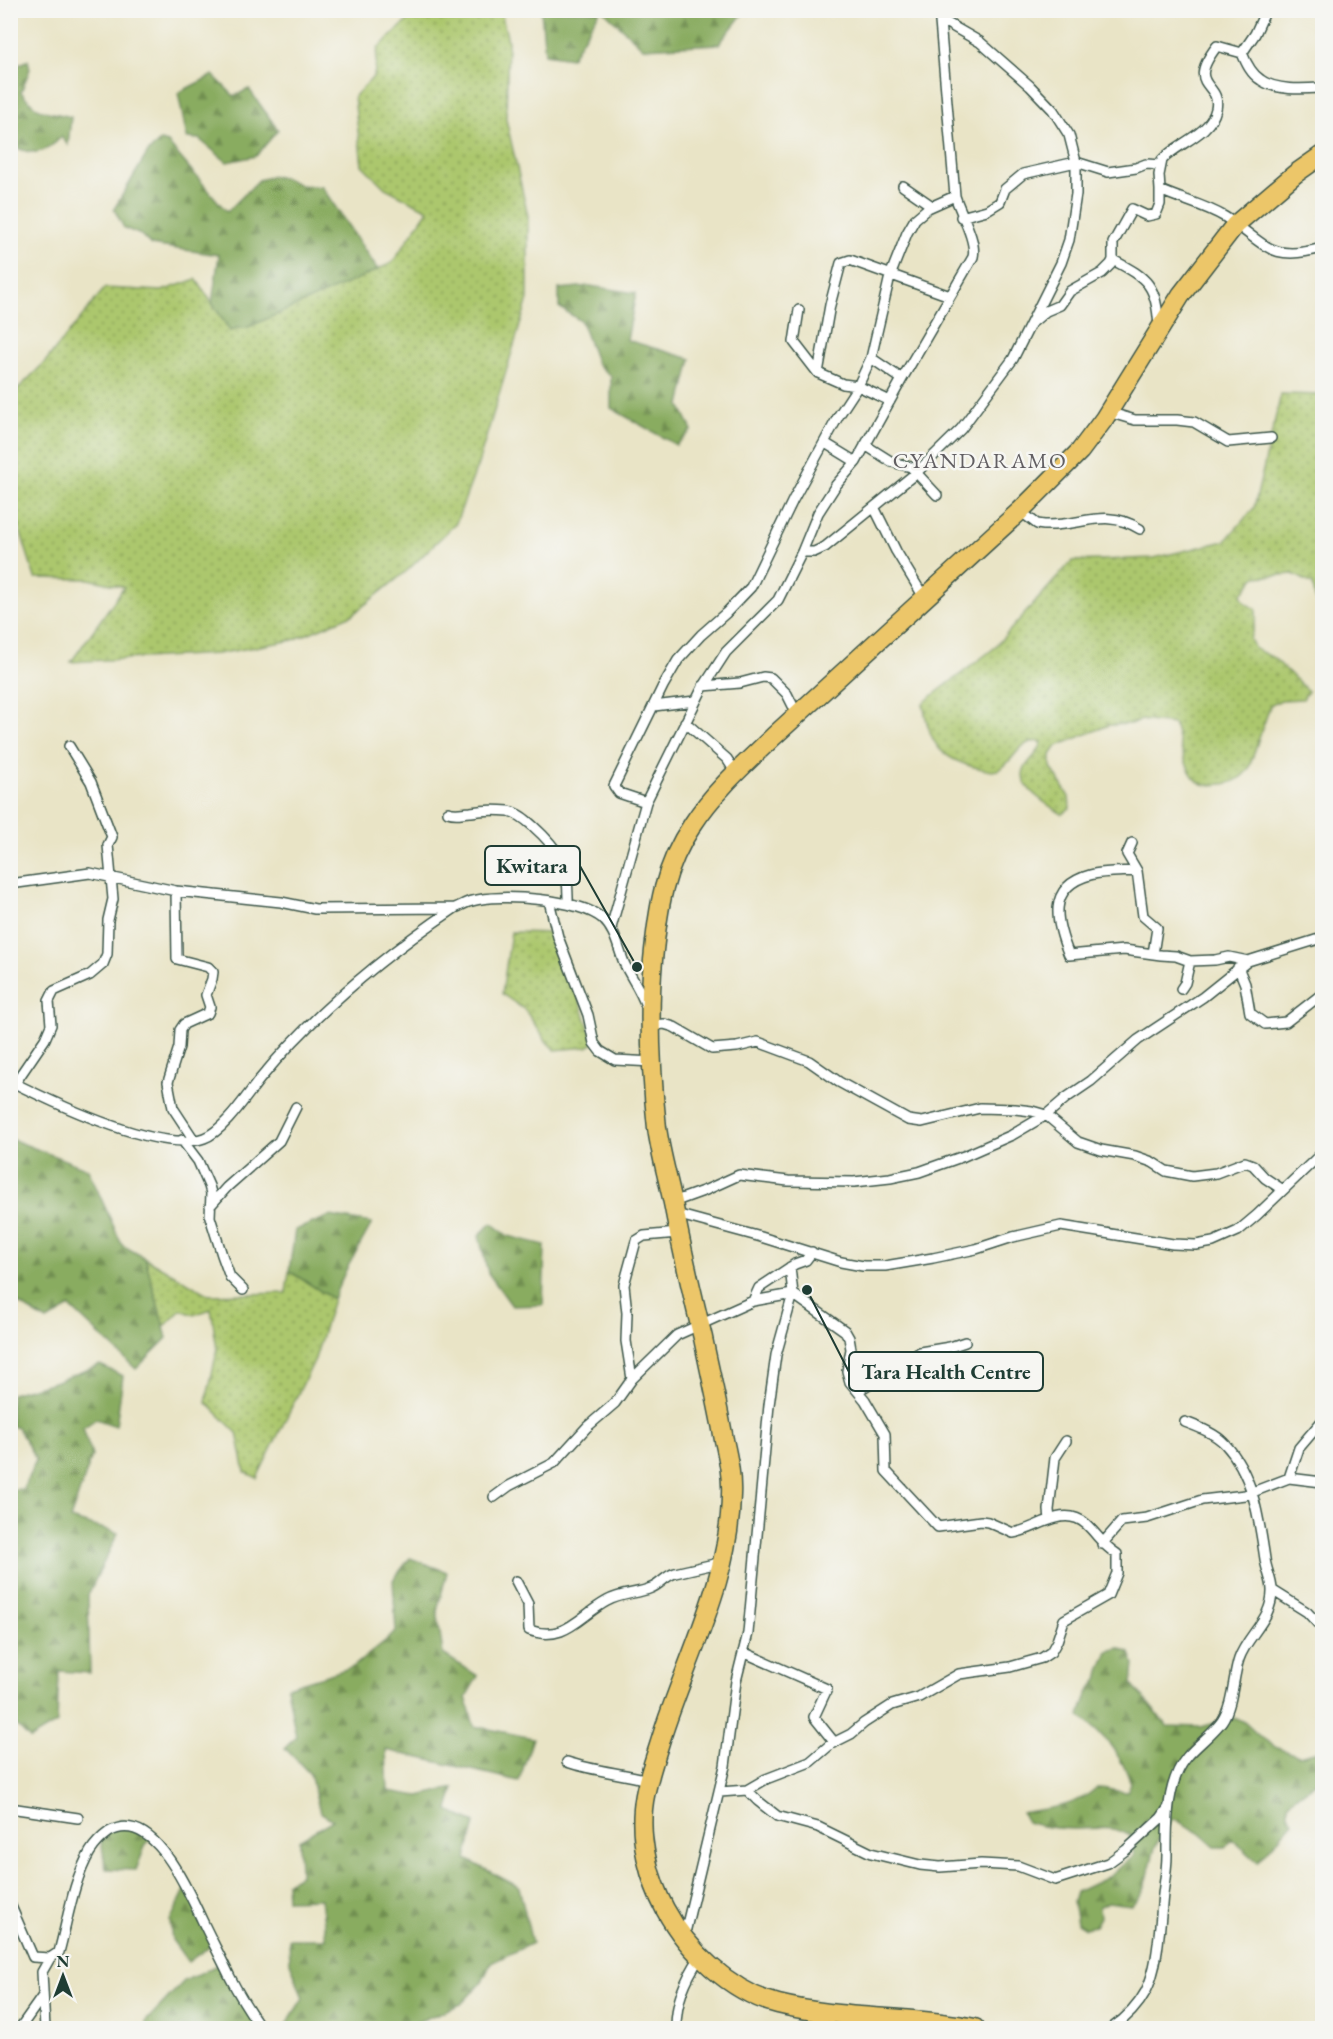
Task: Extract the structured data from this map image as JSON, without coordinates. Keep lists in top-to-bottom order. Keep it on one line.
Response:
{"districts":["CYANDARAMO"],"places":["Kwitara","Tara Health Centre"],"north":"top"}
